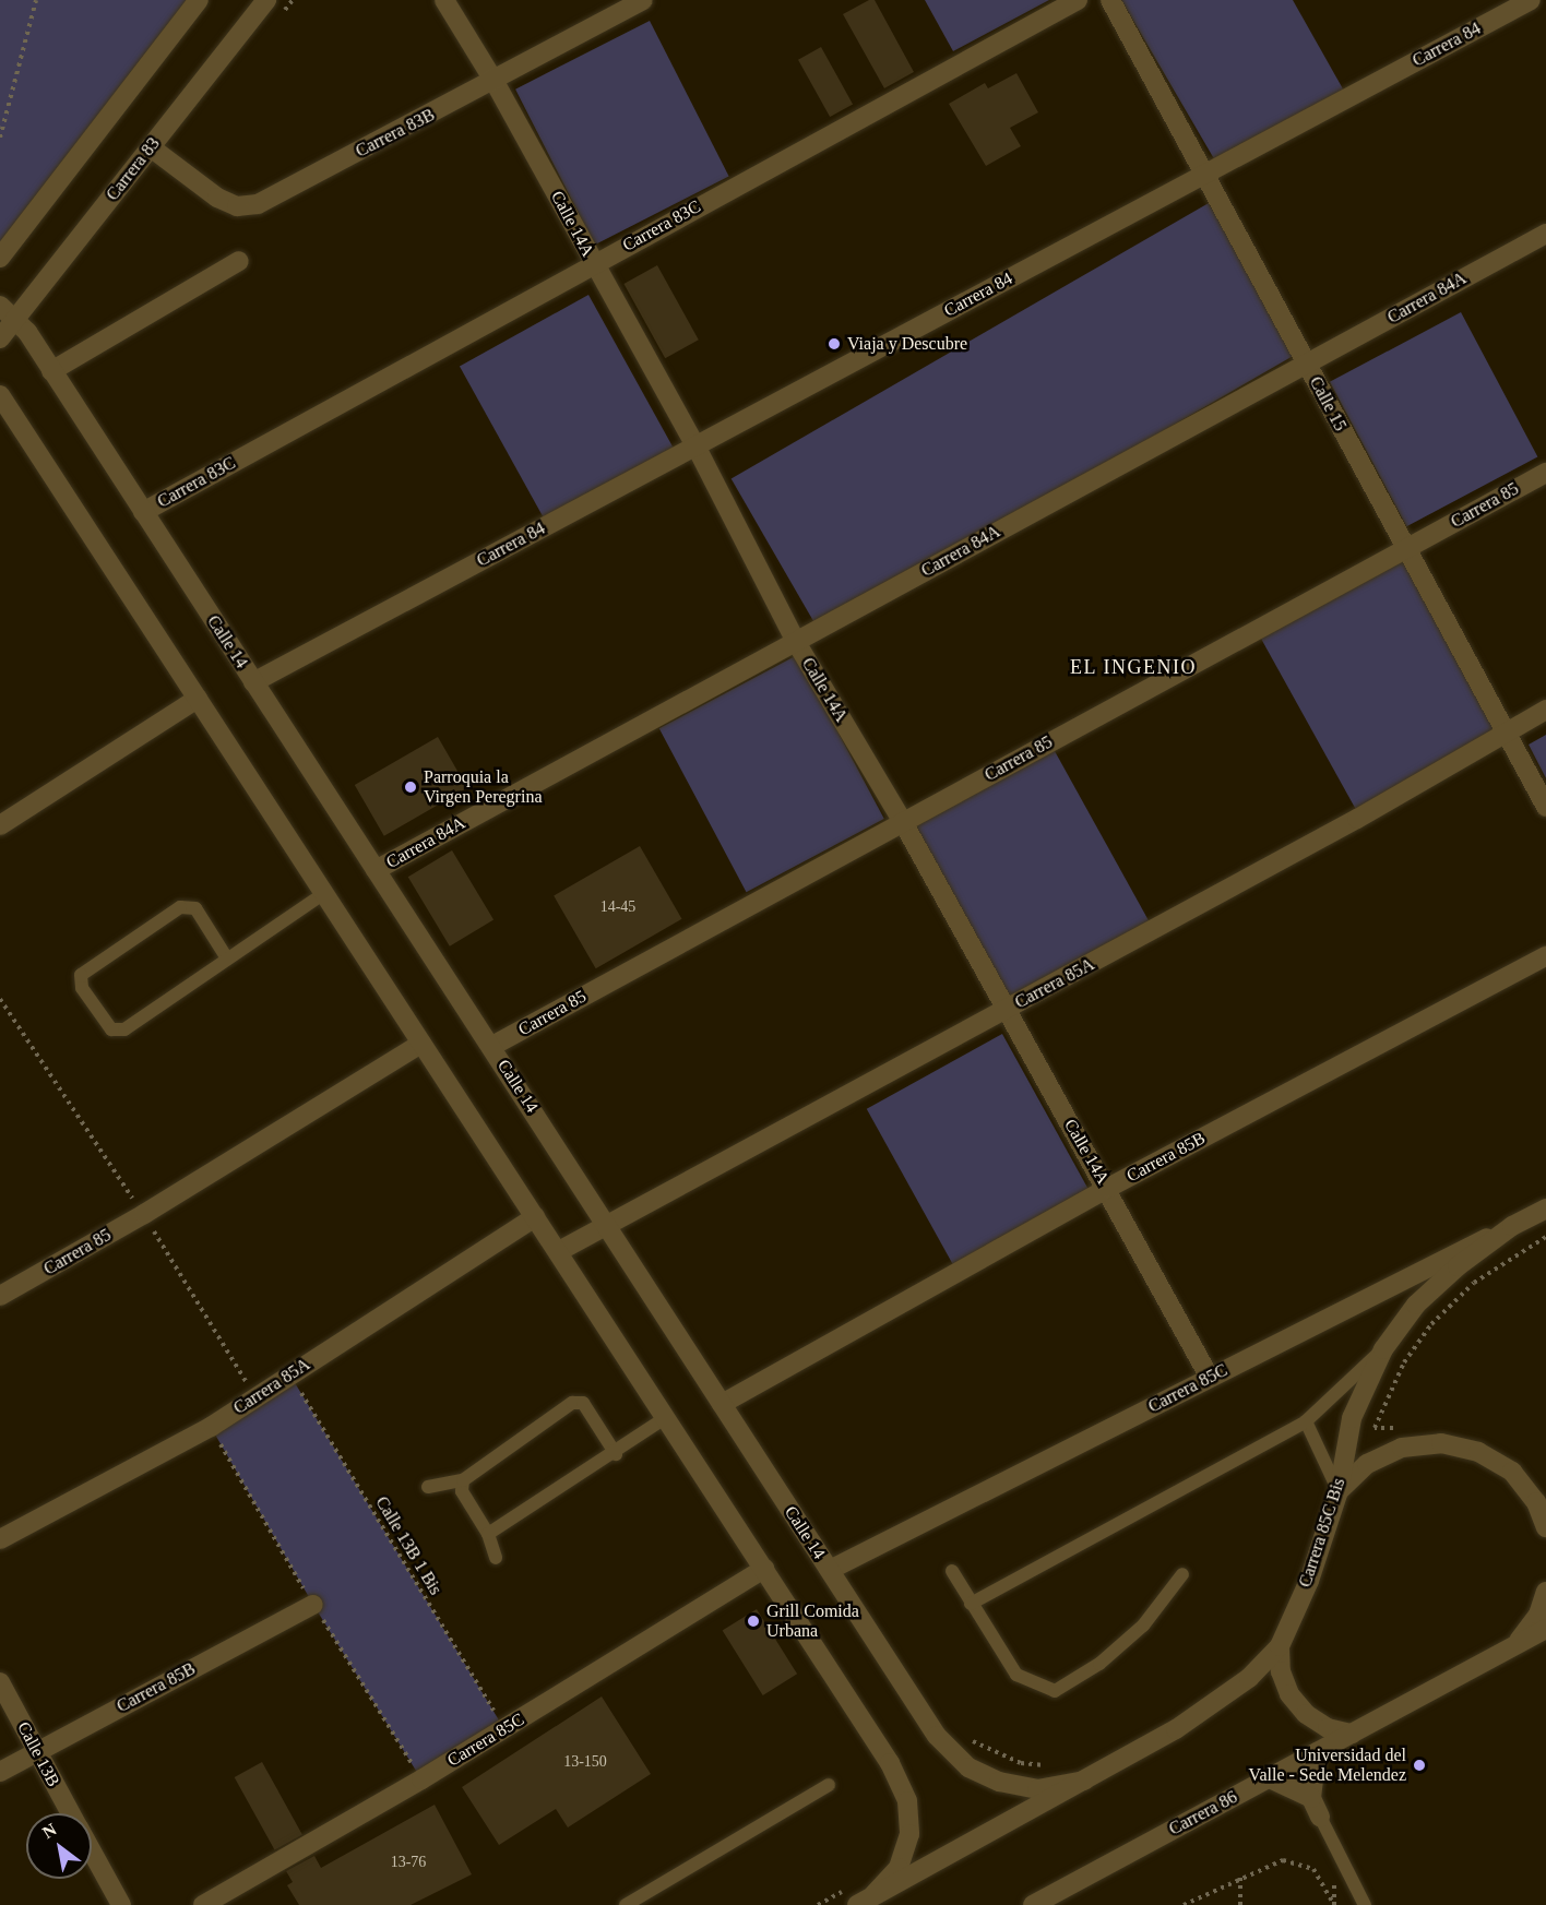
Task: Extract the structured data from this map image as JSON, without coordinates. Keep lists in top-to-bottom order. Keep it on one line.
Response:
{"streets":{"street":["Carrera 84","Carrera 83B","Carrera 83","Calle 14A","Carrera 83C","Carrera 84A","Calle 15","Carrera 85","Calle 14","Carrera 85A","Carrera 85B","Carrera 85C","Carrera 85C Bis","Calle 13B","Carrera 86"],"path":["Calle 13B 1 Bis"]},"crossings":[["Carrera 84","Calle 14A"],["Carrera 84","Calle 15"],["Carrera 84","Calle 14"],["Carrera 83B","Carrera 83"],["Carrera 83B","Calle 14A"],["Carrera 83","Calle 14"],["Calle 14A","Carrera 83C"],["Calle 14A","Carrera 84A"],["Calle 14A","Carrera 85"],["Calle 14A","Carrera 85A"],["Calle 14A","Carrera 85B"],["Calle 14A","Carrera 85C"],["Carrera 83C","Calle 14"],["Carrera 84A","Calle 15"],["Carrera 84A","Calle 14"],["Calle 15","Carrera 85"],["Calle 15","Carrera 85A"],["Carrera 85","Calle 14"],["Calle 14","Carrera 85A"],["Calle 14","Carrera 85B"],["Calle 14","Carrera 85C"],["Calle 14","Carrera 85C Bis"],["Carrera 85A","Calle 13B 1 Bis"],["Carrera 85B","Calle 13B"],["Carrera 85C","Carrera 85C Bis"],["Carrera 85C","Calle 13B 1 Bis"]],"districts":["EL INGENIO"],"places":["Viaja y Descubre","Parroquia la Virgen Peregrina","Grill Comida Urbana","Universidad del Valle - Sede Melendez"],"house_numbers":["14-45","13-150","13-76"],"north":"top left"}
